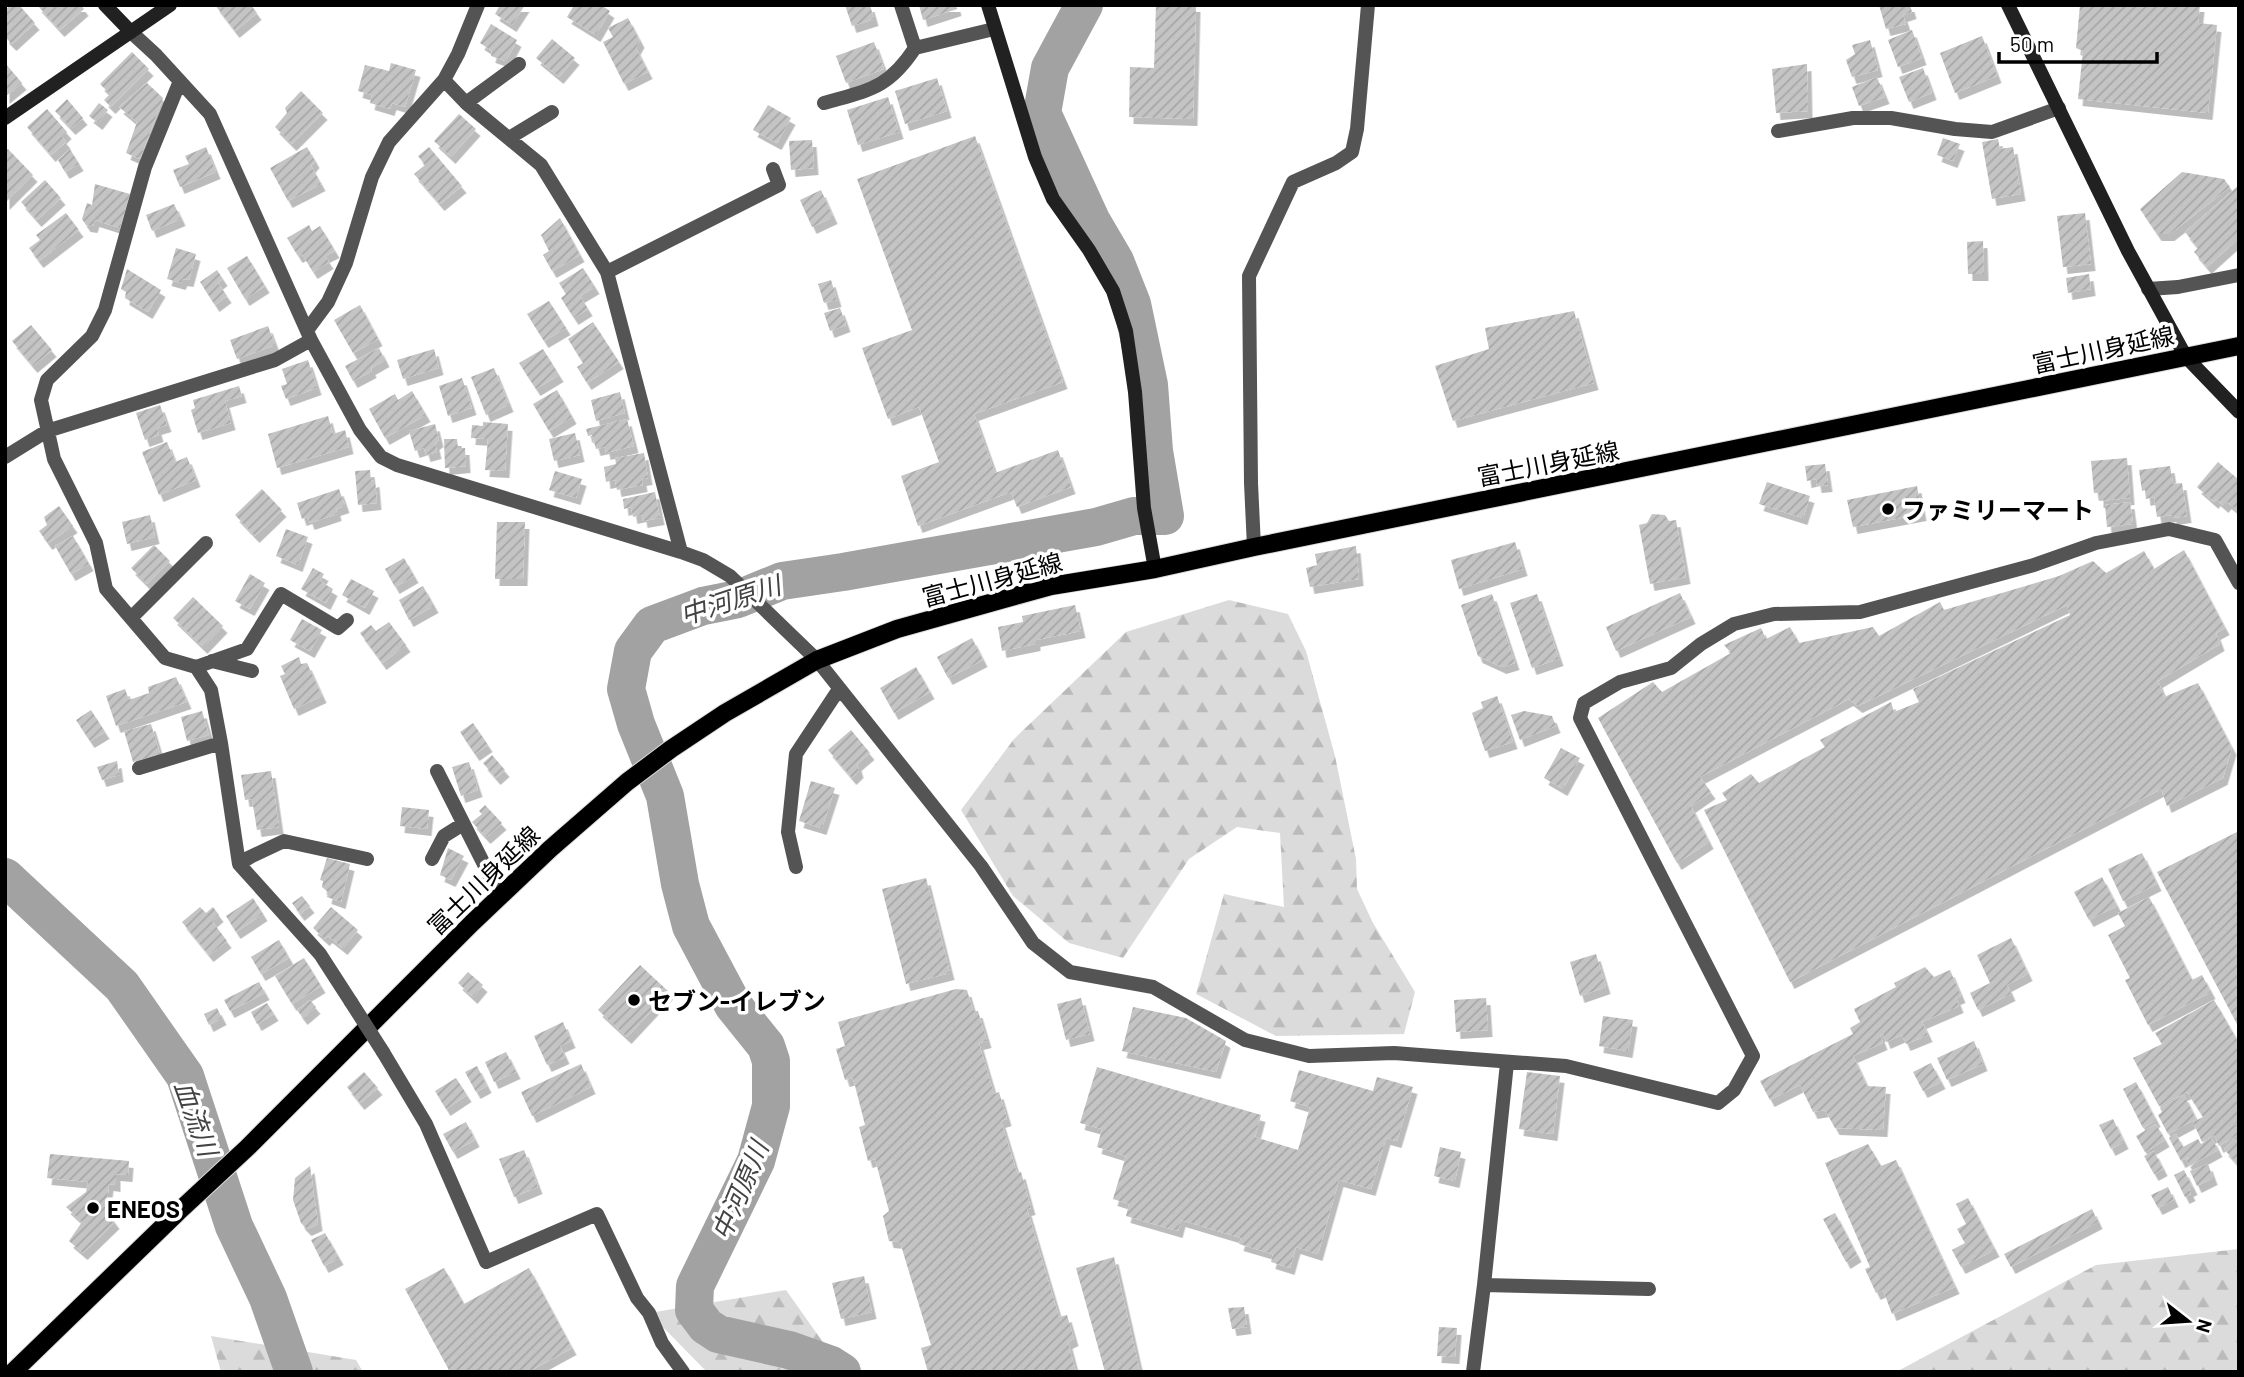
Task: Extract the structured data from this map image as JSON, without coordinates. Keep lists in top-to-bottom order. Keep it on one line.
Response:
{"streets":{"main road":["富士川身延線"]},"water":["中河原川","血流川"],"places":["ファミリーマート","セブン-イレブン","ENEOS"],"scale_bar":"50 m","north":"right"}
